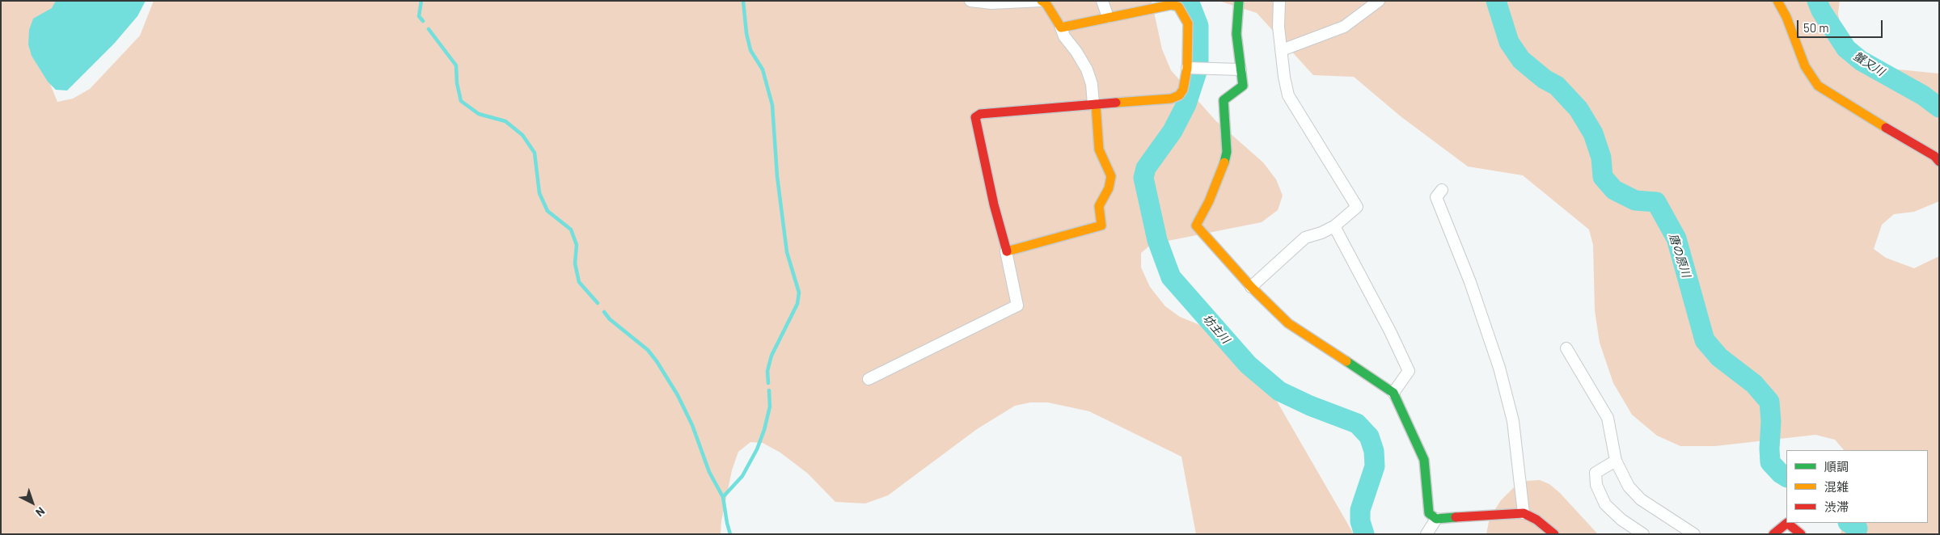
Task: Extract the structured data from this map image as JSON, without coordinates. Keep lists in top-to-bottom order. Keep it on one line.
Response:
{"water":["蟹又川","唐の原川","坊主川"],"legend":["順調","混雑","渋滞"],"scale_bar":"50 m","north":"bottom right"}
